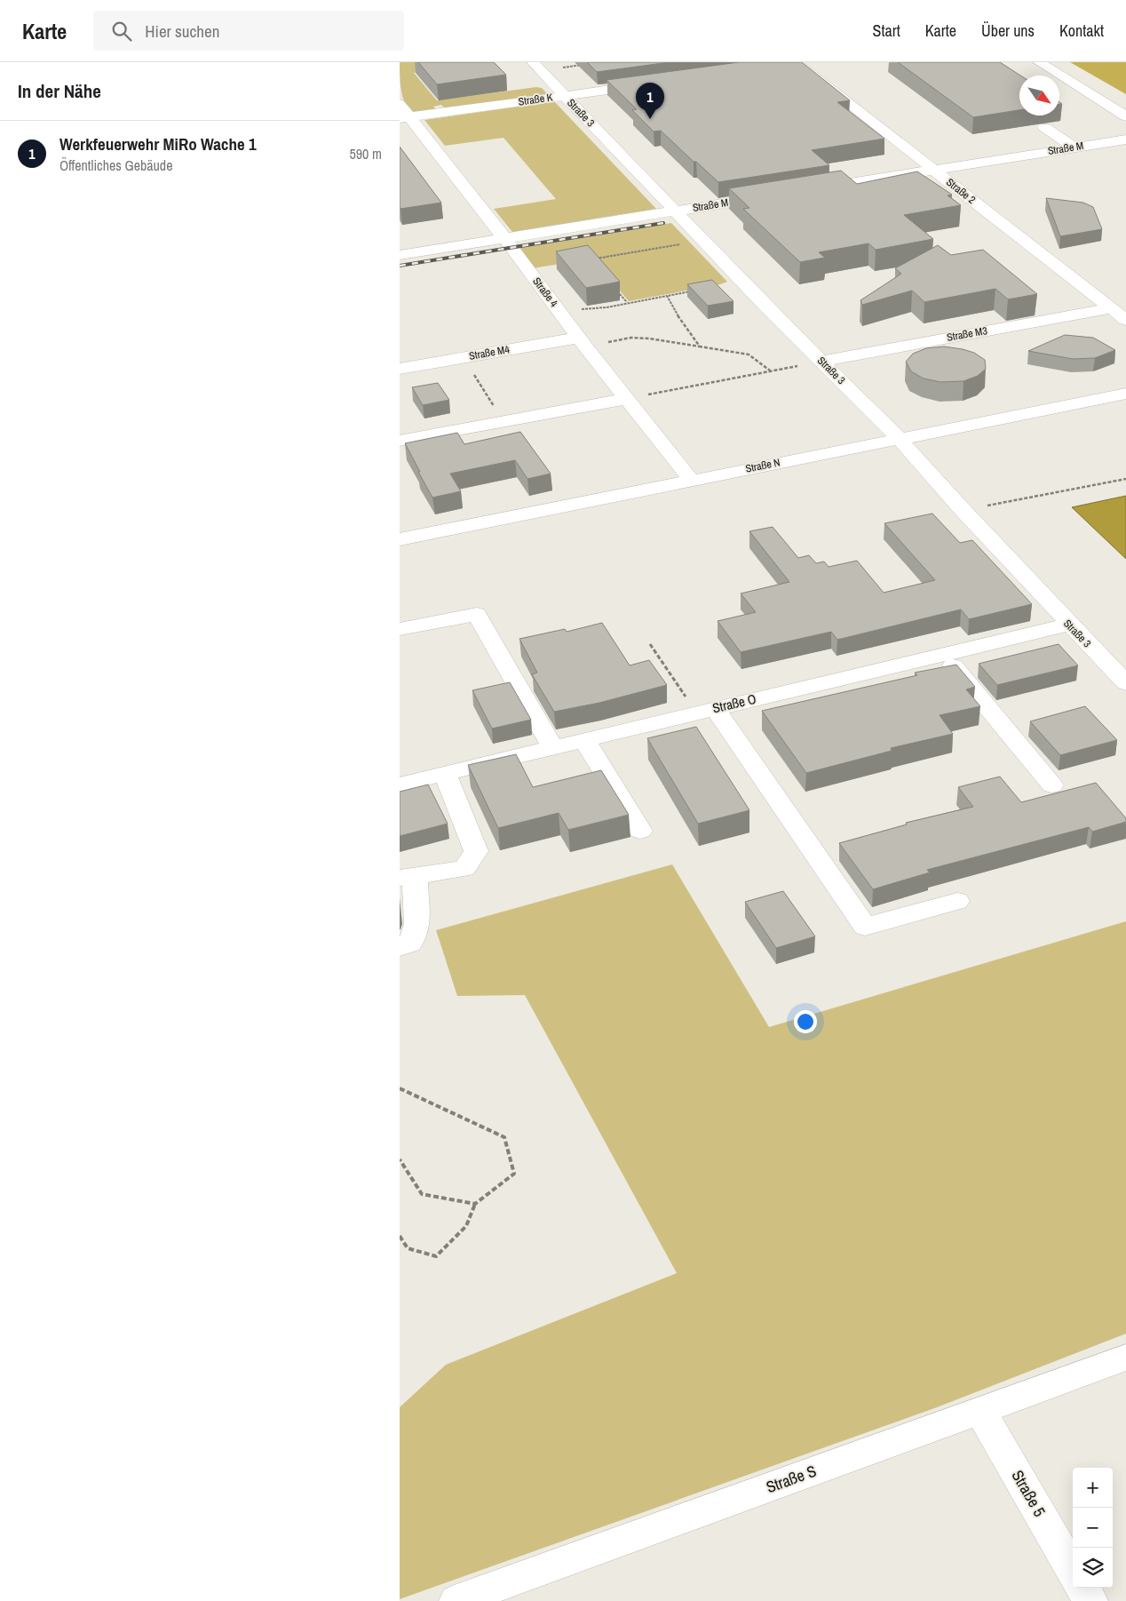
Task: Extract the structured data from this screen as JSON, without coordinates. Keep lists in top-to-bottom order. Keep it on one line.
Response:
{"streets":{"street":["Straße K","Straße 3","Straße M","Straße 2","Straße 4","Straße M3","Straße M4","Straße N","Straße O","Straße S","Straße 5"]},"crossings":[["Straße K","Straße 3"],["Straße K","Straße 4"],["Straße 3","Straße M"],["Straße 3","Straße M3"],["Straße 3","Straße N"],["Straße 3","Straße O"],["Straße M","Straße 2"],["Straße M","Straße 4"],["Straße 2","Straße M3"],["Straße 4","Straße M4"],["Straße 4","Straße N"],["Straße S","Straße 5"]],"north":"bottom right","page":{"header":"Karte","search":"Hier suchen","nav":["Start","Karte","Über uns","Kontakt"],"heading":"In der Nähe","pins":"1","list":[{"mark":"1","name":"Werkfeuerwehr MiRo Wache 1","note":"Öffentliches Gebäude","value":"590 m"}],"map_buttons":["+","−"]}}
